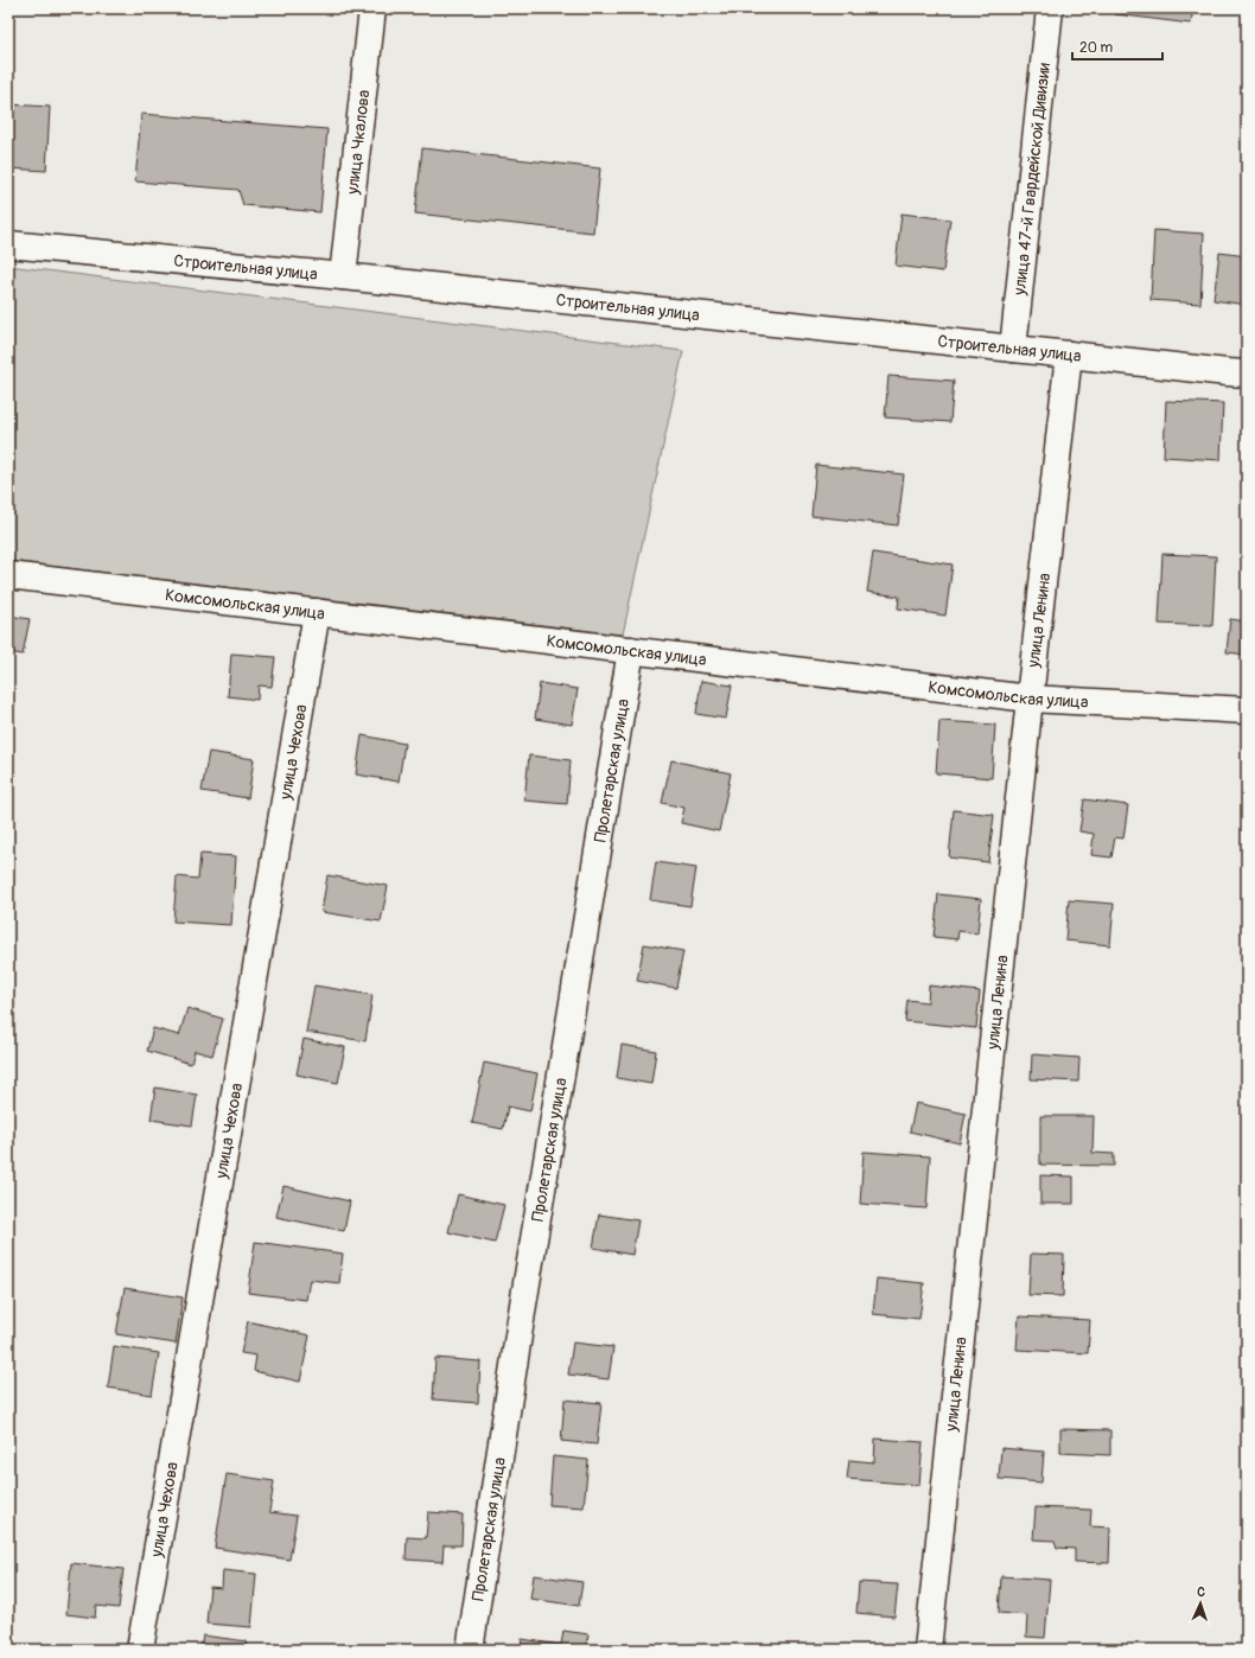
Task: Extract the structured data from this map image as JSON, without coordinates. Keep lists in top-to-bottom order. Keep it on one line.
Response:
{"streets":{"street":["улица Чкалова","улица 47-й Гвардейской Дивизии","Строительная улица","Комсомольская улица","улица Ленина","улица Чехова","Пролетарская улица"]},"crossings":[["улица Чкалова","Строительная улица"],["улица 47-й Гвардейской Дивизии","Строительная улица"],["Строительная улица","улица Ленина"],["Комсомольская улица","улица Ленина"],["Комсомольская улица","улица Чехова"],["Комсомольская улица","Пролетарская улица"]],"scale_bar":"20 m","north":"top"}
